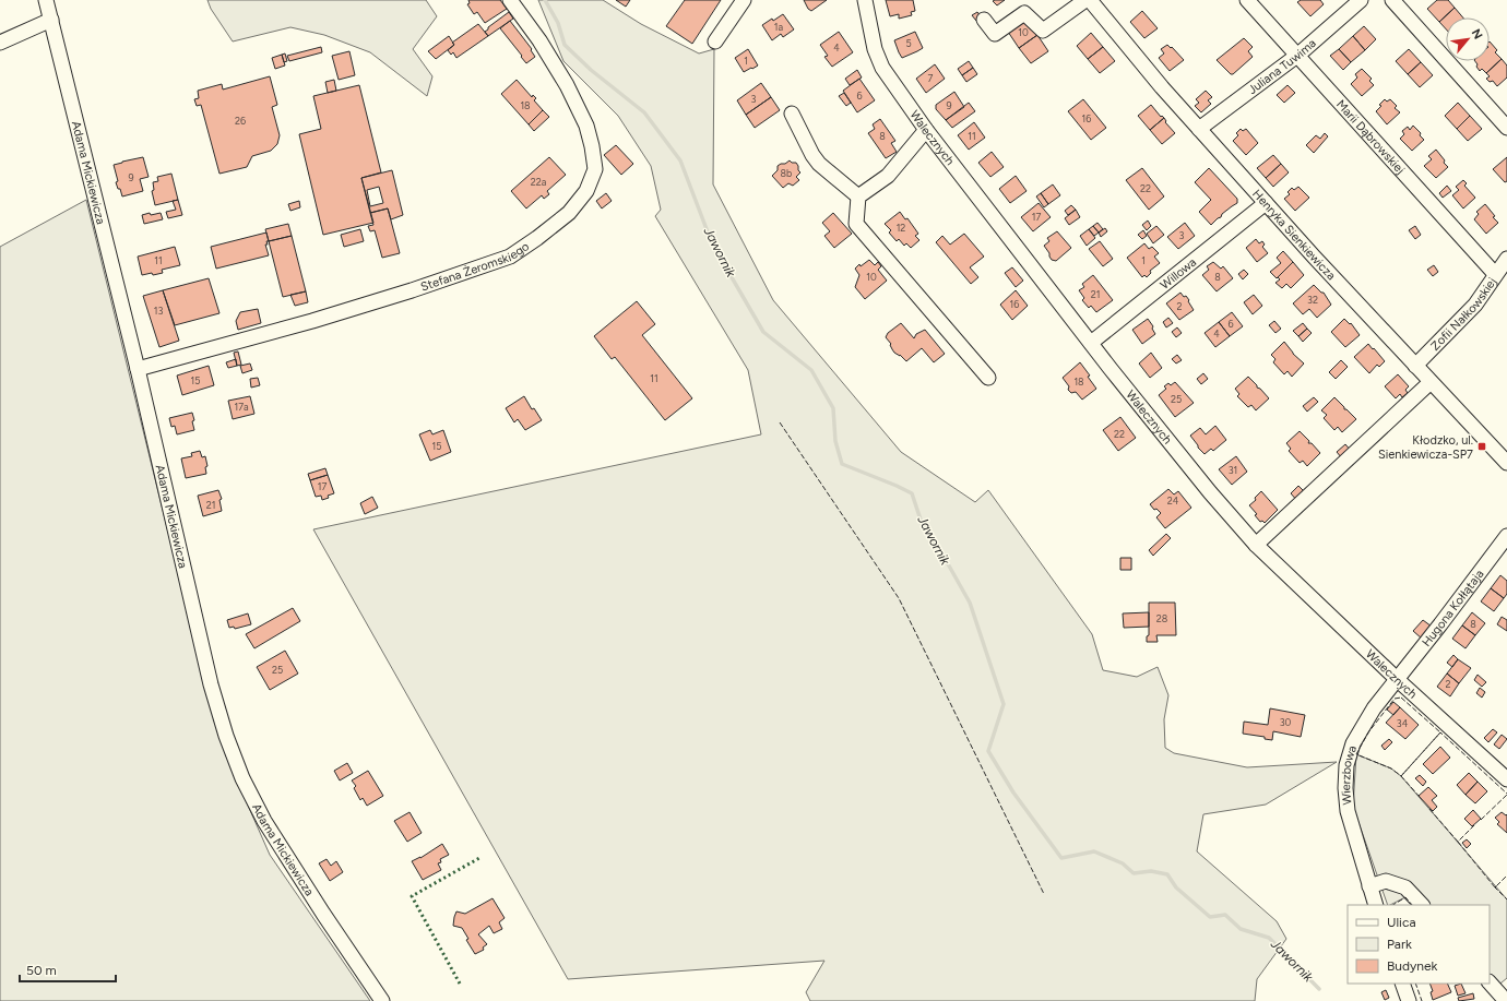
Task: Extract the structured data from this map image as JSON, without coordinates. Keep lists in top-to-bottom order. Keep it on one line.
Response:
{"streets":{"street":["Juliana Tuwima","Marii Dąbrowskiej","Walecznych","Adama Mickiewicza","Henryka Sienkiewicza","Stefana Żeromskiego","Willowa","Zofii Nałkowskiej","Hugona Kołłątaja","Wierzbowa"]},"crossings":[["Juliana Tuwima","Marii Dąbrowskiej"],["Juliana Tuwima","Henryka Sienkiewicza"],["Marii Dąbrowskiej","Zofii Nałkowskiej"],["Walecznych","Willowa"],["Walecznych","Hugona Kołłątaja"],["Walecznych","Wierzbowa"],["Adama Mickiewicza","Stefana Żeromskiego"],["Henryka Sienkiewicza","Willowa"],["Henryka Sienkiewicza","Zofii Nałkowskiej"],["Hugona Kołłątaja","Wierzbowa"]],"water":["Jawornik"],"places":{"transit":["Kłodzko, ul. Sienkiewicza-SP7"]},"house_numbers":["1a","10","5","4","1","7","6","3","18","9","16","26","8","11","8b","9","22a","22","17","12","3","11","1","10","8","21","32","16","2","13","6","4","11","15","18","25","17a","22","15","31","17","24","21","28","8","25","2","30","34"],"legend":["Ulica","Park","Budynek"],"scale_bar":"50 m","north":"top right"}
